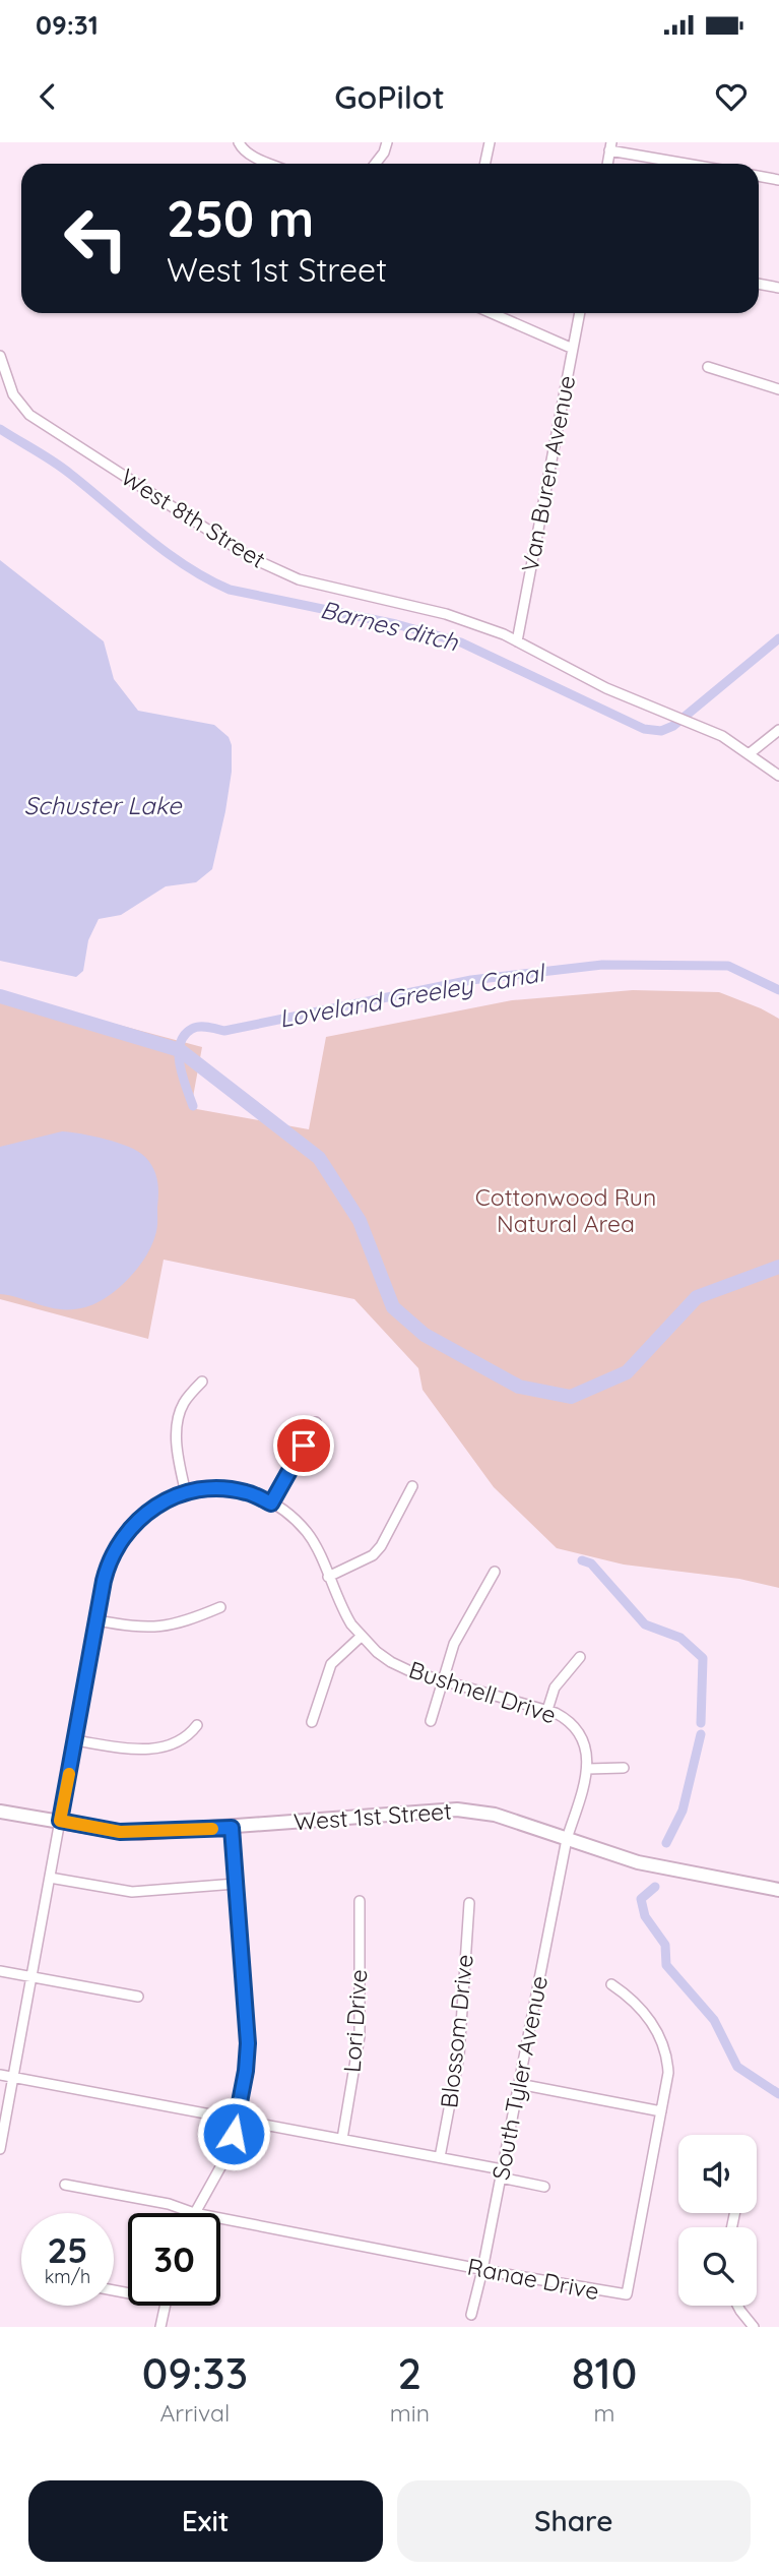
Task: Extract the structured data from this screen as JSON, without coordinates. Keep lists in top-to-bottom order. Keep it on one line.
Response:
{"streets":{"main road":["West 1st Street"],"street":["Van Buren Avenue","West 8th Street","Bushnell Drive","Lori Drive","Blossom Drive","South Tyler Avenue","Ranae Drive"]},"crossings":[["Van Buren Avenue","West 8th Street"],["Bushnell Drive","West 1st Street"],["West 1st Street","South Tyler Avenue"],["South Tyler Avenue","Ranae Drive"]],"water":["Barnes ditch","Schuster Lake","Loveland Greeley Canal"],"parks":["Cottonwood Run Natural Area"],"page":{"status":"09:31","header":"GoPilot","turn":["250 m","West 1st Street"],"speed":"25 km/h","limit":"30","eta":["09:33","Arrival","2","min","810","m"],"buttons":["Exit","Share"]}}
